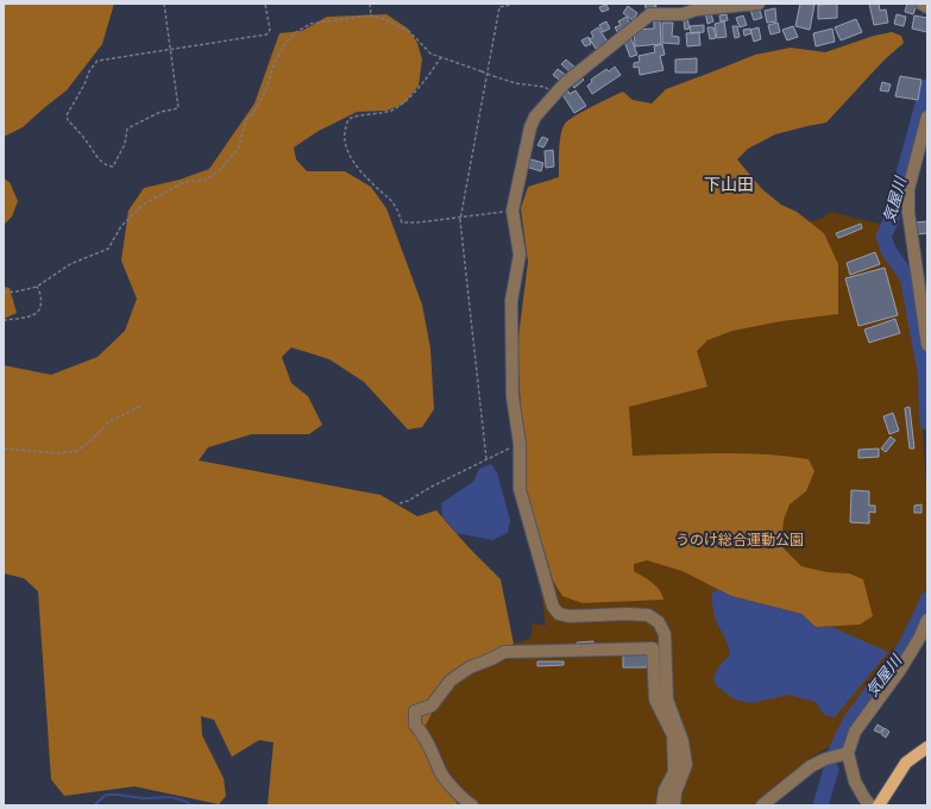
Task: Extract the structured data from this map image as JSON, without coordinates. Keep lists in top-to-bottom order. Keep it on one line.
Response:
{"districts":["下山田"],"water":["気屋川"],"parks":["うのけ総合運動公園"]}
